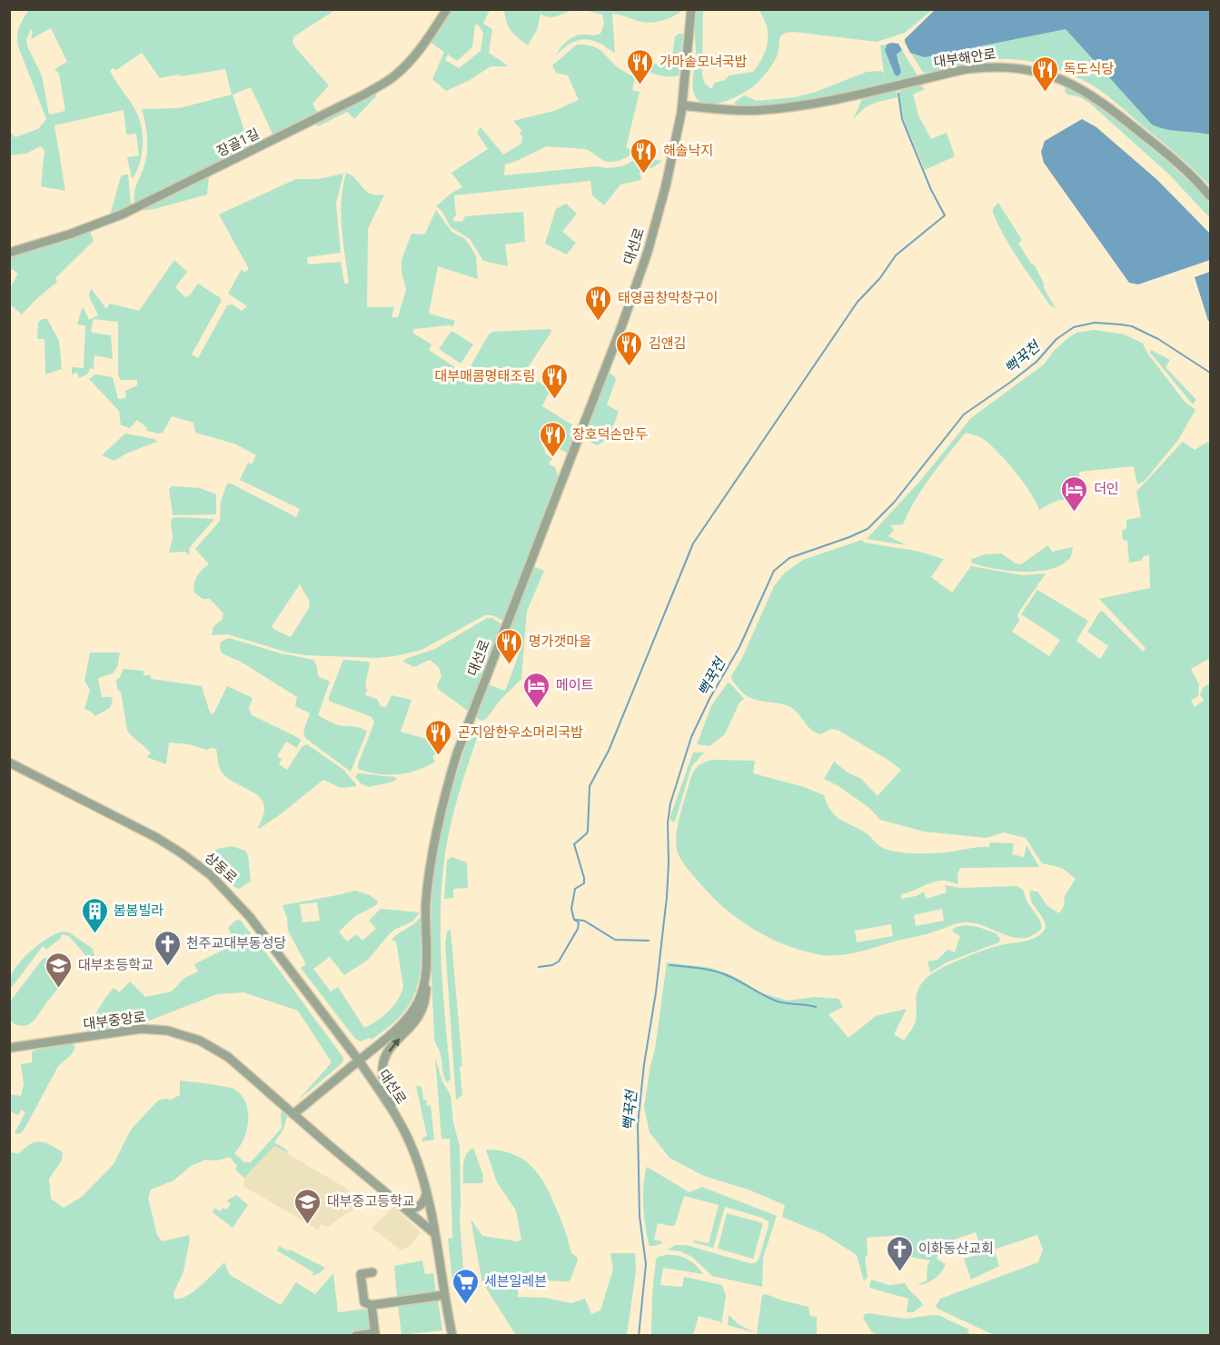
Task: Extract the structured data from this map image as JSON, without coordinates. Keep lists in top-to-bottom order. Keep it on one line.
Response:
{"streets":{"street":["대부해안로","장골1길","대선로","상동로","대부중앙로"]},"crossings":[["대부해안로","대선로"],["대선로","상동로"],["대선로","대부중앙로"]],"water":["뻑꾹천"],"places":{"restaurant":["가마솥모녀국밥","독도식당","해솔낙지","태영곱창막창구이","김앤김","대부매콤명태조림","장호덕손만두","명가갯마을","곤지암한우소머리국밥"],"hotel":["더인","메이트"],"building":["봄봄빌라"],"church":["천주교대부동성당","이화동산교회"],"school or university":["대부초등학교","대부중고등학교"],"supermarket":["세븐일레븐"]}}
